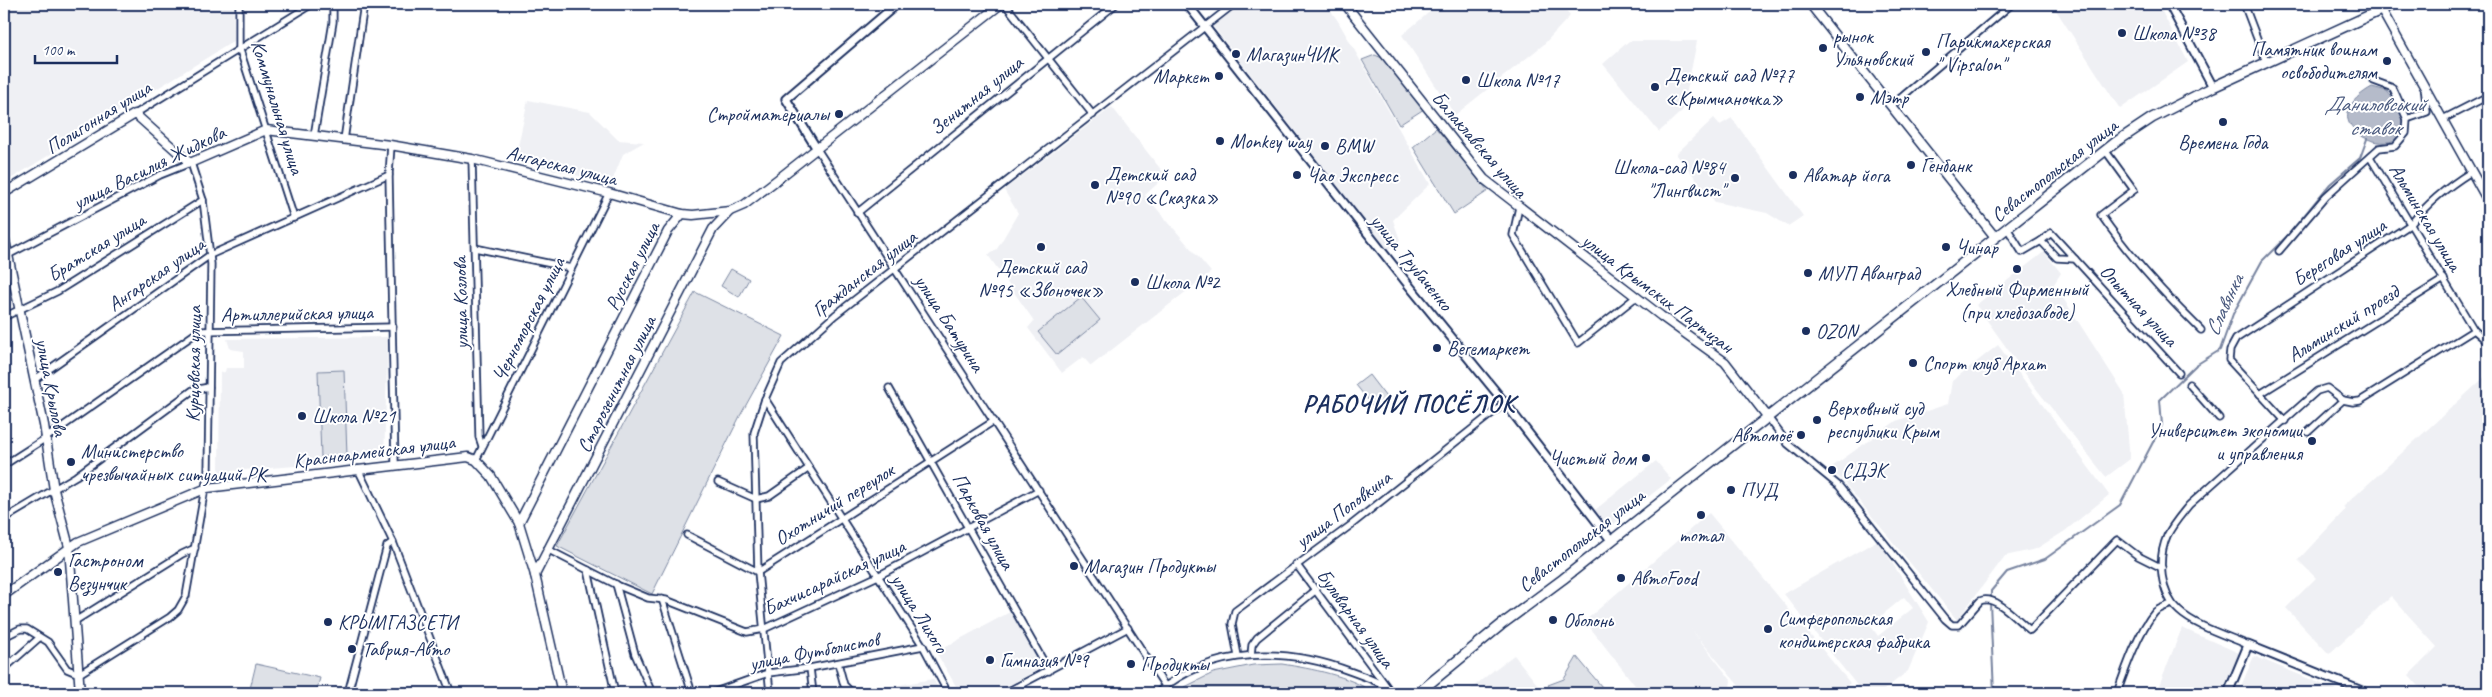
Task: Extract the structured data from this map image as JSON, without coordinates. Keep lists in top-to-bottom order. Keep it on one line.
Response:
{"streets":{"main road":["Полигонная улица","Балаклавская улица","Ангарская улица","улица Василия Жидкова","Севастопольская улица","Русская улица","улица Крымских Партизан","Курцовская улица","Старозенитная улица","улица Крылова","Красноармейская улица","Бахчисарайская улица"],"street":["Зенитная улица","Коммунальная улица","Альминская улица","Братская улица","Береговая улица","улица Трубаченко","Гражданская улица","улица Козлова","Опытная улица","Артиллерийская улица","Черноморская улица","улица Батурина","Альминский проезд","Охотничий переулок","улица Поповкина","Парковая улица","улица Лихого","Бульварная улица","улица Футболистов"]},"crossings":[["Зенитная улица","улица Батурина"],["Коммунальная улица","Полигонная улица"],["Коммунальная улица","Ангарская улица"],["Коммунальная улица","улица Василия Жидкова"],["Полигонная улица","Курцовская улица"],["Балаклавская улица","улица Крымских Партизан"],["Ангарская улица","Русская улица"],["Ангарская улица","улица Козлова"],["Ангарская улица","Черноморская улица"],["Ангарская улица","Курцовская улица"],["Ангарская улица","улица Крылова"],["улица Василия Жидкова","Курцовская улица"],["улица Василия Жидкова","улица Крылова"],["Севастопольская улица","улица Трубаченко"],["Севастопольская улица","улица Крымских Партизан"],["Альминская улица","Береговая улица"],["Альминская улица","Альминский проезд"],["Братская улица","Курцовская улица"],["Братская улица","улица Крылова"],["Береговая улица","Альминский проезд"],["улица Трубаченко","Гражданская улица"],["улица Трубаченко","улица Поповкина"],["Русская улица","улица Батурина"],["Русская улица","Старозенитная улица"],["Гражданская улица","улица Батурина"],["Гражданская улица","Охотничий переулок"],["Гражданская улица","Бахчисарайская улица"],["Гражданская улица","улица Лихого"],["Гражданская улица","улица Футболистов"],["улица Козлова","Черноморская улица"],["Артиллерийская улица","Курцовская улица"],["Артиллерийская улица","улица Крылова"],["Черноморская улица","Красноармейская улица"],["улица Батурина","Охотничий переулок"],["улица Батурина","Бахчисарайская улица"],["Курцовская улица","улица Крылова"],["Курцовская улица","Красноармейская улица"],["Старозенитная улица","Бахчисарайская улица"],["улица Крылова","Красноармейская улица"],["Охотничий переулок","Парковая улица"],["Охотничий переулок","улица Лихого"],["улица Поповкина","Бульварная улица"],["Парковая улица","Бахчисарайская улица"],["Бахчисарайская улица","улица Лихого"],["улица Лихого","улица Футболистов"]],"districts":["РАБОЧИЙ ПОСЁЛОК"],"water":["Даниловський ставок","Славянка"],"places":["Школа №38","рынок Ульяновский","Парикмахерская \" Vipsalon\"","МагазинЧИК","Памятник воинам освободителям","Маркет","Школа №17","Детский сад №77 «Крымчаночка»","Мэтр","Стройматериалы","Времена Года","Monkey way","BMW","Генбанк","Чао Экспресс","Аватар йога","Школа-сад №84 \"Лингвист\"","Детский сад №90 «Сказка»","Детский сад №95 «Звоночек»","Чинар","Хлебный Фирменный (при хлебозаводе)","МУП Аванград","Школа №2","OZON","Вегемаркет","Спорт клуб Архат","Школа №21","Верховный суд республики Крым","Автомоё","Университет экономии и управления","Чистый дом","Министерство чрезвычайных ситуаций РК","СДЭК","ПУД","тотал","Магазин Продукты","Гастроном Везунчик","АвтоFood","Оболонь","КРЫМГАЗСЕТИ","Симферопольская кондитерская фабрика","Таврия-Авто","Гимназия №9","Продукты"],"scale_bar":"100 m"}
